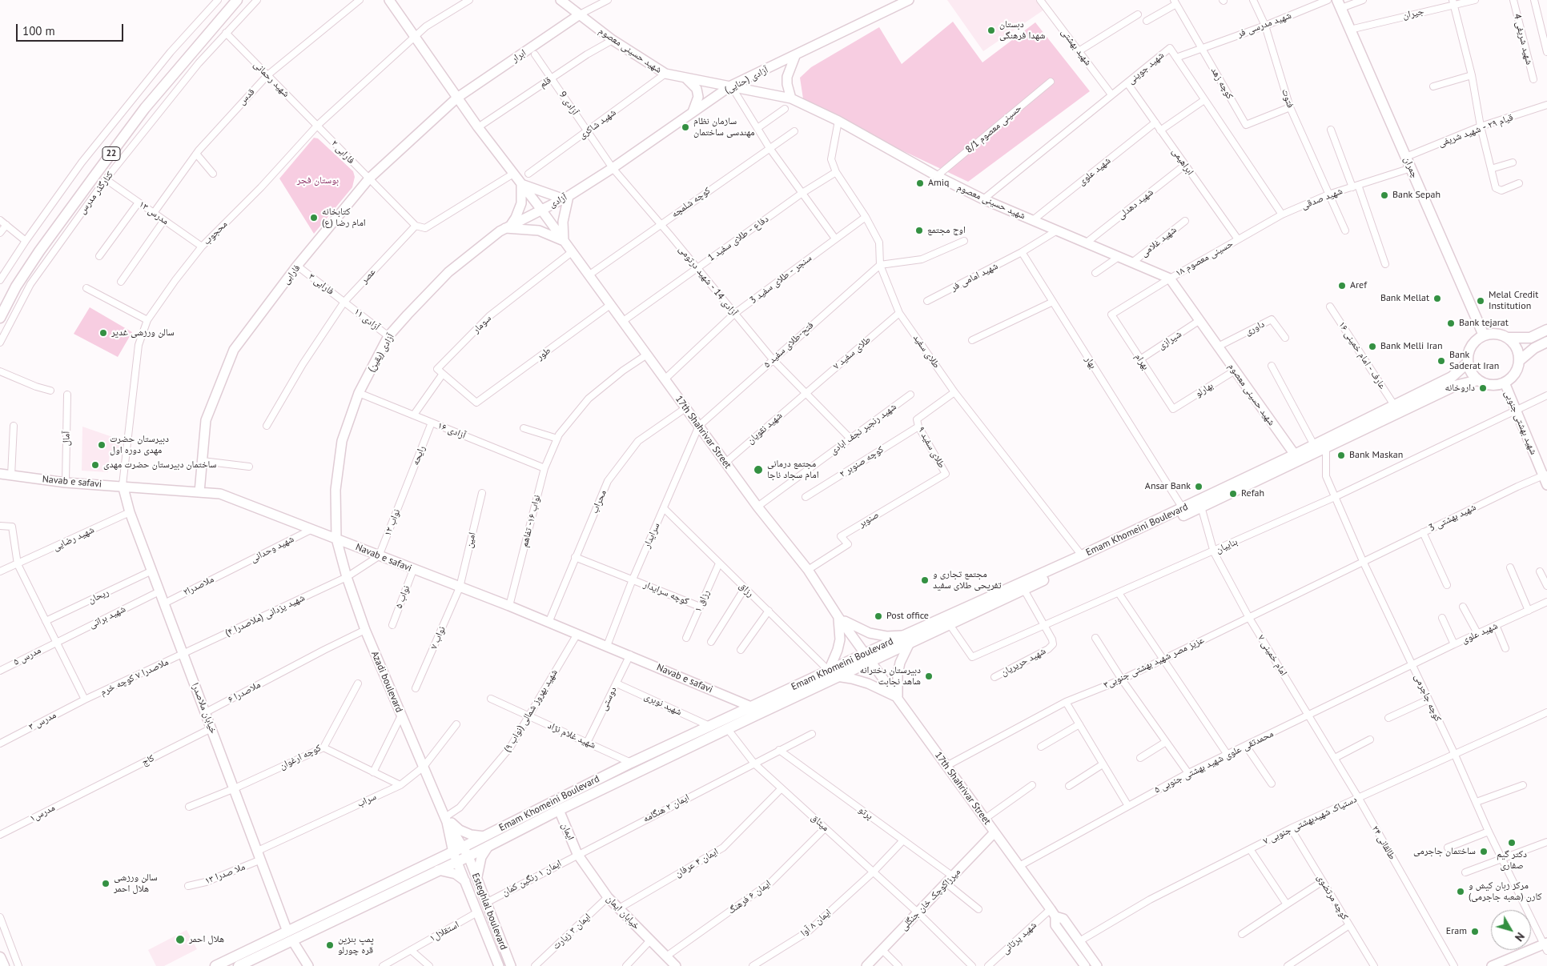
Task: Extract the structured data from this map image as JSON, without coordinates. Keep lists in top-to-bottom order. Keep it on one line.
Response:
{"streets":{"main road":["شهید حسینی معصوم","ابرار","آزادی (حنایی)","22","چمران","آزادی","فارابی","آزادی (یقین)","شهید بهشتی جنوبی","17th Shahrivar Street","Navab e safavi","Emam Khomeini Boulevard","Azadi boulevard","خیابان ملاصدرا","ایمان","میرزاکوچک خان جنگلی","Esteghlal boulevard","خیابان ایمان"],"street":["جیران","شهید مدرسی فر","شهید شریفی 4","شهید بهشتی","شهید جوینی","شهید رحمانی","قلم","کوچه زهد","قدس","فتوت","آزادی 9","شهید شاکری","حسینی معصوم 8/1","قیام ۲۹ - شهید شریفی","فارابی ۲","ابراهیمی","شهید علوی","کنارگذر مدرس","شهید صدقی","کوچه شلمچه","شهید دهدلی","مدرس ۱۳","محجوب","دفاع - طلای سفید 1","شهید غلامی","حسینی معصوم ۱۸","عصر","شهید امامی فر","سنجر - طلای سفید 3","آزادی 14 - شهید درتومی","فارابی ۳","آزادی ۱۱","سومار","داوری","شیرازی","فتح-طلای سفید ۵","طلای سفید","طلای سفید ۷","طور","عارف - امام خمینی ۱۶","بهرام","بهار","بهارلو","شهید نقویان","شهید رنجبر نجف ابادی","آزادی ۱۶","آمال","طلای سفید ۹","رایحه","کوچه صنوبر ۲","محراب","شهید بهشتی 3","صنوبر","نواب ۱۶- تفاهم","نواب ۱‍۲","سرایدار","شهید رضایی","امین","بناییان","شهید وحدانی","ملاصدرا۲","رزاق","کوچه سرایدار","ریحان","نواب ۵","رزاق ۱","شهید یزدانی (ملاصدرا ۴)","شهید براتی","نواب ۷","امام خمینی ۷","مدرس ۵","شهید حریریان","عزیز مصر شهید بهشتی جنوبی۳","ملاصدرا ۷ کوچه خرم","ملاصدرا ۶","کوچه جاجرمی","دوستی","شهید نوبری","شهید بهروز شمالی (نواب ۹)","مدرس ۳","شهید غلام نژاد","کوچه ارغوان","کاج","محمدتقی علوی شهید بهشتی جنوبی ۵","سراب","ایمان ۲ هنگامه","مدرس۱","پرتو","دستپاک شهیدبهشتی جنوبی ۷","میثاق","طالقانی ۲۴","ایمان ۴ عرفان","۱۳ ملا صدرا","ایمان ۱ رنگین کمان","ایمان ۶ فرهنگ","کوچه مرتضوی","ایمان ۸ آوا","استقلال۱","ایمان ۳ زیارت","شهید پرتانی"]},"crossings":[["جیران","چمران"],["شهید مدرسی فر","شهید جوینی"],["شهید مدرسی فر","کوچه زهد"],["شهید مدرسی فر","فتوت"],["شهید بهشتی","شهید جوینی"],["شهید حسینی معصوم","ابرار"],["شهید حسینی معصوم","شهید جوینی"],["شهید حسینی معصوم","آزادی (حنایی)"],["شهید حسینی معصوم","قلم"],["شهید حسینی معصوم","شهید شاکری"],["شهید حسینی معصوم","حسینی معصوم 8/1"],["شهید حسینی معصوم","شهید علوی"],["شهید حسینی معصوم","شهید دهدلی"],["شهید حسینی معصوم","شهید غلامی"],["شهید حسینی معصوم","حسینی معصوم ۱۸"],["شهید حسینی معصوم","داوری"],["شهید حسینی معصوم","شیرازی"],["شهید حسینی معصوم","طلای سفید"],["شهید حسینی معصوم","بهارلو"],["شهید حسینی معصوم","Emam Khomeini Boulevard"],["ابرار","فارابی"],["ابرار","17th Shahrivar Street"],["شهید جوینی","ابراهیمی"],["شهید جوینی","شهید صدقی"],["شهید رحمانی","قدس"],["شهید رحمانی","فارابی ۲"],["شهید رحمانی","کنارگذر مدرس"],["شهید رحمانی","محجوب"],["آزادی (حنایی)","آزادی 9"],["آزادی (حنایی)","آزادی"],["آزادی (حنایی)","آزادی 14 - شهید درتومی"],["قلم","آزادی 9"],["قلم","17th Shahrivar Street"],["کوچه زهد","فتوت"],["قدس","مدرس ۱۳"],["فتوت","شهید صدقی"],["آزادی 9","شهید شاکری"],["آزادی 9","آزادی 14 - شهید درتومی"],["قیام ۲۹ - شهید شریفی","چمران"],["فارابی ۲","محجوب"],["فارابی ۲","فارابی"],["ابراهیمی","شهید علوی"],["ابراهیمی","شهید صدقی"],["ابراهیمی","شهید دهدلی"],["ابراهیمی","حسینی معصوم ۱۸"],["چمران","شهید صدقی"],["چمران","شهید بهشتی جنوبی"],["چمران","Emam Khomeini Boulevard"],["شهید علوی","کوچه جاجرمی"],["شهید علوی","محمدتقی علوی شهید بهشتی جنوبی ۵"],["کنارگذر مدرس","مدرس ۱۳"],["شهید صدقی","حسینی معصوم ۱۸"],["آزادی","آزادی (یقین)"],["آزادی","17th Shahrivar Street"],["کوچه شلمچه","آزادی 14 - شهید درتومی"],["کوچه شلمچه","17th Shahrivar Street"],["مدرس ۱۳","محجوب"],["محجوب","Navab e safavi"],["محجوب","خیابان ملاصدرا"],["دفاع - طلای سفید 1","آزادی 14 - شهید درتومی"],["دفاع - طلای سفید 1","طلای سفید"],["دفاع - طلای سفید 1","17th Shahrivar Street"],["حسینی معصوم ۱۸","بهرام"],["فارابی","فارابی ۳"],["فارابی","17th Shahrivar Street"],["فارابی","Navab e safavi"],["عصر","فارابی ۳"],["عصر","آزادی ۱۱"],["شهید امامی فر","بهار"],["سنجر - طلای سفید 3","آزادی 14 - شهید درتومی"],["سنجر - طلای سفید 3","طلای سفید"],["سنجر - طلای سفید 3","17th Shahrivar Street"],["آزادی 14 - شهید درتومی","فتح-طلای سفید ۵"],["آزادی 14 - شهید درتومی","طلای سفید ۷"],["آزادی 14 - شهید درتومی","شهید نقویان"],["آزادی 14 - شهید درتومی","شهید رنجبر نجف ابادی"],["فارابی ۳","آزادی ۱۱"],["آزادی ۱۱","آزادی (یقین)"],["سومار","طور"],["سومار","17th Shahrivar Street"],["شیرازی","بهرام"],["فتح-طلای سفید ۵","طلای سفید"],["فتح-طلای سفید ۵","17th Shahrivar Street"],["فتح-طلای سفید ۵","سرایدار"],["طلای سفید","طلای سفید ۷"],["طلای سفید","طلای سفید ۹"],["طلای سفید","Emam Khomeini Boulevard"],["آزادی (یقین)","آزادی ۱۶"],["آزادی (یقین)","17th Shahrivar Street"],["آزادی (یقین)","Navab e safavi"],["آزادی (یقین)","Azadi boulevard"],["طلای سفید ۷","شهید نقویان"],["طور","17th Shahrivar Street"],["عارف - امام خمینی ۱۶","Emam Khomeini Boulevard"],["بهرام","بهارلو"],["بهار","Emam Khomeini Boulevard"],["شهید بهشتی جنوبی","شهید بهشتی 3"],["شهید بهشتی جنوبی","Emam Khomeini Boulevard"],["شهید بهشتی جنوبی","بناییان"],["شهید نقویان","17th Shahrivar Street"],["شهید رنجبر نجف ابادی","17th Shahrivar Street"],["آزادی ۱۶","رایحه"],["آزادی ۱۶","نواب ۱۶- تفاهم"],["17th Shahrivar Street","محراب"],["17th Shahrivar Street","صنوبر"],["17th Shahrivar Street","نواب ۱۶- تفاهم"],["17th Shahrivar Street","Emam Khomeini Boulevard"],["17th Shahrivar Street","سرایدار"],["17th Shahrivar Street","عزیز مصر شهید بهشتی جنوبی۳"],["17th Shahrivar Street","محمدتقی علوی شهید بهشتی جنوبی ۵"],["17th Shahrivar Street","دستپاک شهیدبهشتی جنوبی ۷"],["17th Shahrivar Street","میرزاکوچک خان جنگلی"],["17th Shahrivar Street","شهید پرتانی"],["آمال","Navab e safavi"],["طلای سفید ۹","کوچه صنوبر ۲"],["طلای سفید ۹","صنوبر"],["رایحه","نواب ۱‍۲"],["Navab e safavi","محراب"],["Navab e safavi","نواب ۱۶- تفاهم"],["Navab e safavi","نواب ۱‍۲"],["Navab e safavi","Emam Khomeini Boulevard"],["Navab e safavi","سرایدار"],["Navab e safavi","امین"],["Navab e safavi","شهید وحدانی"],["Navab e safavi","نواب ۵"],["Navab e safavi","شهید یزدانی (ملاصدرا ۴)"],["Navab e safavi","نواب ۷"],["Navab e safavi","Azadi boulevard"],["Navab e safavi","دوستی"],["Navab e safavi","خیابان ملاصدرا"],["Navab e safavi","شهید بهروز شمالی (نواب ۹)"],["محراب","کوچه سرایدار"],["شهید بهشتی 3","عزیز مصر شهید بهشتی جنوبی۳"],["شهید بهشتی 3","کوچه جاجرمی"],["نواب ۱‍۲","شهید یزدانی (ملاصدرا ۴)"],["Emam Khomeini Boulevard","بناییان"],["Emam Khomeini Boulevard","رزاق"],["Emam Khomeini Boulevard","امام خمینی ۷"],["Emam Khomeini Boulevard","Azadi boulevard"],["Emam Khomeini Boulevard","کوچه جاجرمی"],["Emam Khomeini Boulevard","شهید نوبری"],["Emam Khomeini Boulevard","خیابان ملاصدرا"],["Emam Khomeini Boulevard","شهید غلام نژاد"],["Emam Khomeini Boulevard","میثاق"],["Emam Khomeini Boulevard","ایمان"],["Emam Khomeini Boulevard","Esteghlal boulevard"],["سرایدار","رزاق"],["سرایدار","کوچه سرایدار"],["شهید رضایی","خیابان ملاصدرا"],["امین","نواب ۷"],["بناییان","امام خمینی ۷"],["بناییان","شهید حریریان"],["بناییان","کوچه جاجرمی"],["شهید وحدانی","ملاصدرا۲"],["ملاصدرا۲","خیابان ملاصدرا"],["رزاق","رزاق ۱"],["کوچه سرایدار","رزاق ۱"],["ریحان","خیابان ملاصدرا"],["شهید یزدانی (ملاصدرا ۴)","ملاصدرا ۷ کوچه خرم"],["شهید یزدانی (ملاصدرا ۴)","Azadi boulevard"],["شهید یزدانی (ملاصدرا ۴)","خیابان ملاصدرا"],["شهید براتی","مدرس ۵"],["شهید براتی","خیابان ملاصدرا"],["امام خمینی ۷","عزیز مصر شهید بهشتی جنوبی۳"],["امام خمینی ۷","محمدتقی علوی شهید بهشتی جنوبی ۵"],["امام خمینی ۷","دستپاک شهیدبهشتی جنوبی ۷"],["امام خمینی ۷","طالقانی ۲۴"],["عزیز مصر شهید بهشتی جنوبی۳","کوچه جاجرمی"],["ملاصدرا ۷ کوچه خرم","خیابان ملاصدرا"],["ملاصدرا ۷ کوچه خرم","مدرس ۳"],["Azadi boulevard","ملاصدرا ۶"],["Azadi boulevard","شهید بهروز شمالی (نواب ۹)"],["Azadi boulevard","سراب"],["Azadi boulevard","Esteghlal boulevard"],["ملاصدرا ۶","خیابان ملاصدرا"],["کوچه جاجرمی","محمدتقی علوی شهید بهشتی جنوبی ۵"],["کوچه جاجرمی","دستپاک شهیدبهشتی جنوبی ۷"],["دوستی","شهید نوبری"],["دوستی","شهید غلام نژاد"],["خیابان ملاصدرا","کوچه ارغوان"],["خیابان ملاصدرا","کاج"],["خیابان ملاصدرا","سراب"],["خیابان ملاصدرا","۱۳ ملا صدرا"],["شهید بهروز شمالی (نواب ۹)","شهید غلام نژاد"],["کاج","مدرس۱"],["ایمان ۲ هنگامه","پرتو"],["ایمان ۲ هنگامه","میثاق"],["ایمان ۲ هنگامه","ایمان"],["ایمان ۲ هنگامه","ایمان ۱ رنگین کمان"],["ایمان ۲ هنگامه","خیابان ایمان"],["پرتو","میرزاکوچک خان جنگلی"],["پرتو","ایمان ۸ آوا"],["دستپاک شهیدبهشتی جنوبی ۷","طالقانی ۲۴"],["دستپاک شهیدبهشتی جنوبی ۷","کوچه مرتضوی"],["میثاق","ایمان ۴ عرفان"],["میثاق","ایمان ۶ فرهنگ"],["میثاق","میرزاکوچک خان جنگلی"],["میثاق","ایمان ۸ آوا"],["ایمان","ایمان ۱ رنگین کمان"],["ایمان","خیابان ایمان"],["ایمان ۴ عرفان","خیابان ایمان"],["ایمان ۱ رنگین کمان","Esteghlal boulevard"],["ایمان ۱ رنگین کمان","خیابان ایمان"],["ایمان ۶ فرهنگ","خیابان ایمان"],["Esteghlal boulevard","استقلال۱"],["خیابان ایمان","ایمان ۳ زیارت"]],"parks":["بوستان فجر"],"places":["دبستان شهدا فرهنگی","سازمان نظام مهندسی ساختمان","Amiq","Bank Sepah","کتابخانه امام رضا (ع)","اوج مجتمع","Aref","Bank Mellat","Melal Credit Institution","Bank tejarat","سالن ورزشی غدیر","Bank Melli Iran","Bank Saderat Iran","داروخانه","دبیرستان حضرت مهدی دوره اول","Bank Maskan","ساختمان دبیرستان حضرت مهدی","مجتمع درمانی امام سجاد ناجا","Ansar Bank","Refah","مجتمع تجاری و تفریحی طلای سفید","Post office","دبیرستان دخترانه شاهد نجابت","دکتر گیم صفاری","ساختمان جاجرمی","سالن ورزشی هلال احمر","مرکز زبان کیش و کارن (شعبه جاجرمی)","Eram","هلال احمر","پمپ بنزین قره چورلو"],"scale_bar":"100 m","north":"bottom right"}
